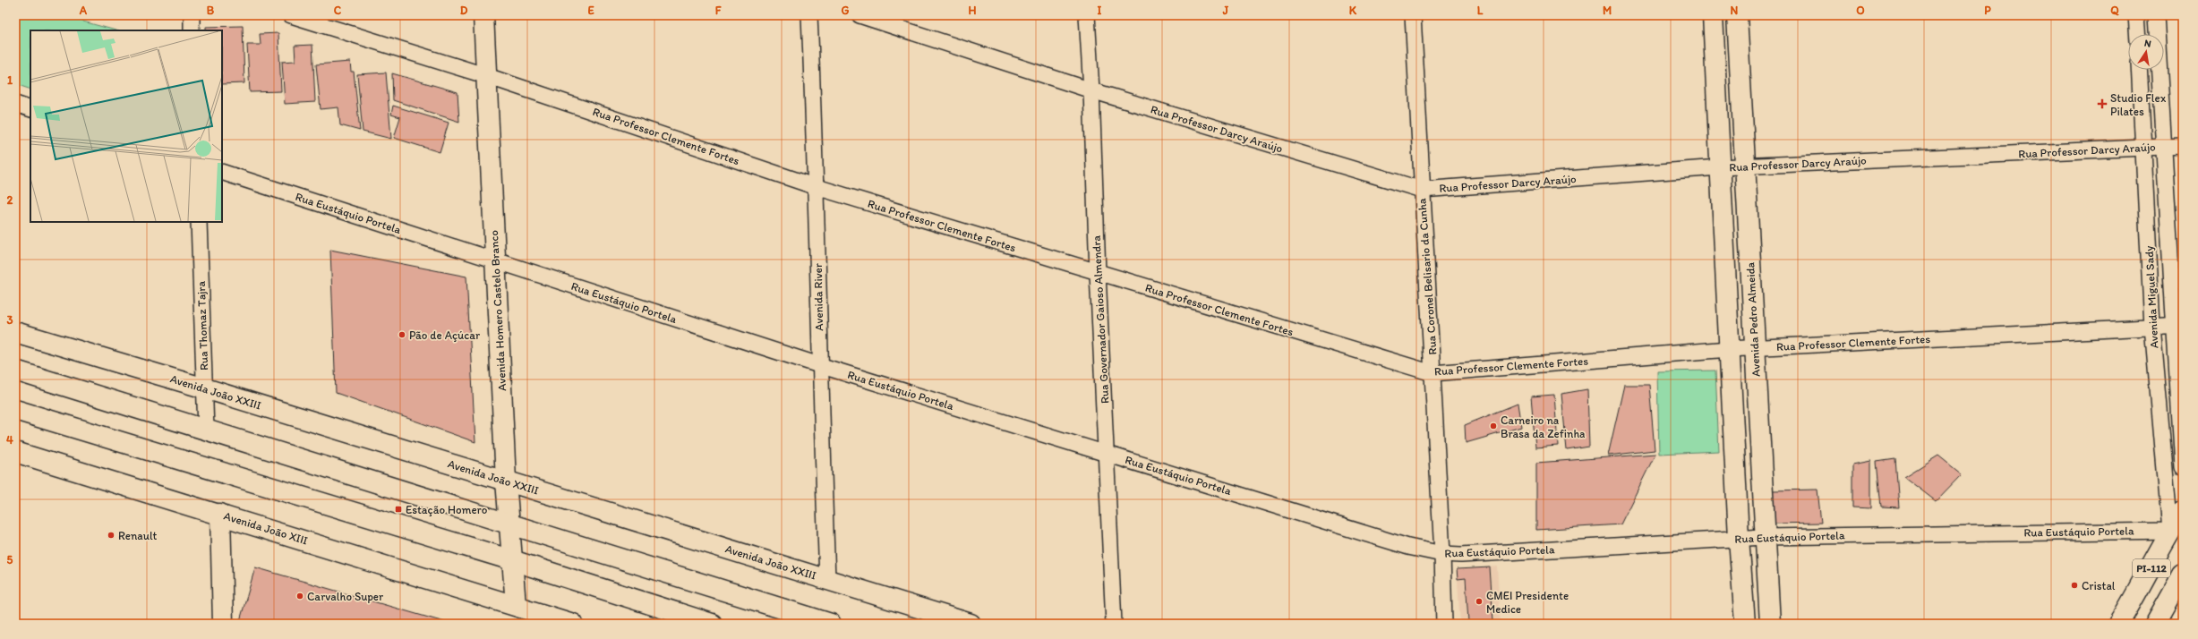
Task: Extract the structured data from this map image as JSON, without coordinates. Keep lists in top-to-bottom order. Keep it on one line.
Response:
{"streets":{"main road":["Avenida Homero Castelo Branco","Avenida Pedro Almeida","Avenida João XXIII","Avenida João XIII","PI-112"],"street":["Rua Professor Darcy Araújo","Rua Professor Clemente Fortes","Rua Eustáquio Portela","Rua Coronel Belisario da Cunha","Avenida River","Avenida Miguel Sady","Rua Governador Gaioso Almendra","Rua Thomaz Tajra"]},"crossings":[["Rua Professor Darcy Araújo","Rua Coronel Belisario da Cunha"],["Rua Professor Darcy Araújo","Avenida Miguel Sady"],["Rua Professor Darcy Araújo","Rua Governador Gaioso Almendra"],["Rua Professor Darcy Araújo","Avenida Pedro Almeida"],["Rua Professor Clemente Fortes","Rua Coronel Belisario da Cunha"],["Rua Professor Clemente Fortes","Avenida River"],["Rua Professor Clemente Fortes","Avenida Miguel Sady"],["Rua Professor Clemente Fortes","Avenida Homero Castelo Branco"],["Rua Professor Clemente Fortes","Rua Governador Gaioso Almendra"],["Rua Professor Clemente Fortes","Avenida Pedro Almeida"],["Rua Eustáquio Portela","Rua Coronel Belisario da Cunha"],["Rua Eustáquio Portela","Avenida River"],["Rua Eustáquio Portela","Avenida Miguel Sady"],["Rua Eustáquio Portela","Avenida Homero Castelo Branco"],["Rua Eustáquio Portela","Rua Governador Gaioso Almendra"],["Rua Eustáquio Portela","Avenida Pedro Almeida"],["Rua Eustáquio Portela","PI-112"],["Avenida River","Avenida João XXIII"],["Avenida Miguel Sady","PI-112"],["Avenida Homero Castelo Branco","Avenida João XXIII"],["Avenida Homero Castelo Branco","Avenida João XIII"],["Rua Thomaz Tajra","Avenida João XXIII"]],"places":{"health":["Studio Flex Pilates"],"other":["Pão de Açúcar","Carneiro na Brasa da Zefinha","Renault","Cristal","Carvalho Super","CMEI Presidente Medice"],"transit":["Estação Homero"]},"north":"top","grid":{"columns":["A","B","C","D","E","F","G","H","I","J","K","L","M","N","O","P","Q"],"rows":["1","2","3","4","5"]}}
